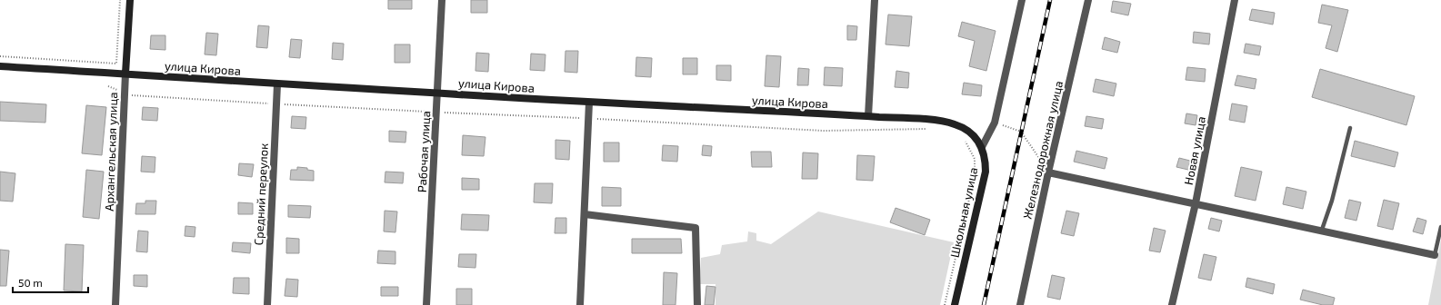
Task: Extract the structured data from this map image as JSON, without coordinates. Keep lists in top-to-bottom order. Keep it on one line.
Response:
{"streets":{"main road":["улица Кирова","Архангельская улица","Школьная улица"],"street":["Железнодорожная улица","Новая улица","Рабочая улица","Средний переулок"]},"crossings":[["улица Кирова","Архангельская улица"],["улица Кирова","Рабочая улица"],["улица Кирова","Средний переулок"],["улица Кирова","Школьная улица"]],"scale_bar":"50 m"}
